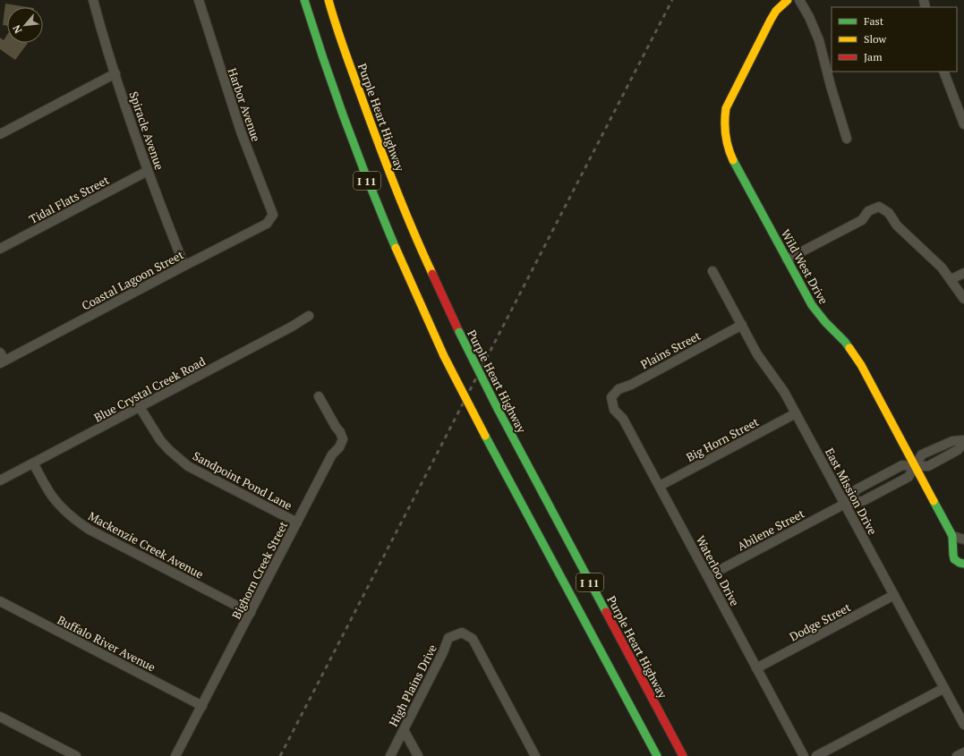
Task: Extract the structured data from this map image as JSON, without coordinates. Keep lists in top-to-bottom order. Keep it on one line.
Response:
{"streets":{"main road":["Purple Heart Highway","I 11","Wild West Drive"],"street":["Harbor Avenue","Spiracle Avenue","Tidal Flats Street","Coastal Lagoon Street","Plains Street","Blue Crystal Creek Road","Big Horn Street","Sandpoint Pond Lane","East Mission Drive","Abilene Street","Mackenzie Creek Avenue","Bighorn Creek Street","Waterloo Drive","Dodge Street","Buffalo River Avenue","High Plains Drive"]},"crossings":[["Harbor Avenue","Coastal Lagoon Street"],["Spiracle Avenue","Tidal Flats Street"],["Spiracle Avenue","Coastal Lagoon Street"],["Wild West Drive","Abilene Street"],["Plains Street","East Mission Drive"],["Plains Street","Waterloo Drive"],["Blue Crystal Creek Road","Sandpoint Pond Lane"],["Blue Crystal Creek Road","Mackenzie Creek Avenue"],["Big Horn Street","East Mission Drive"],["Big Horn Street","Waterloo Drive"],["Sandpoint Pond Lane","Bighorn Creek Street"],["East Mission Drive","Abilene Street"],["East Mission Drive","Dodge Street"],["Abilene Street","Waterloo Drive"],["Mackenzie Creek Avenue","Bighorn Creek Street"],["Bighorn Creek Street","Buffalo River Avenue"],["Waterloo Drive","Dodge Street"]],"legend":["Fast","Slow","Jam"],"north":"bottom left"}
